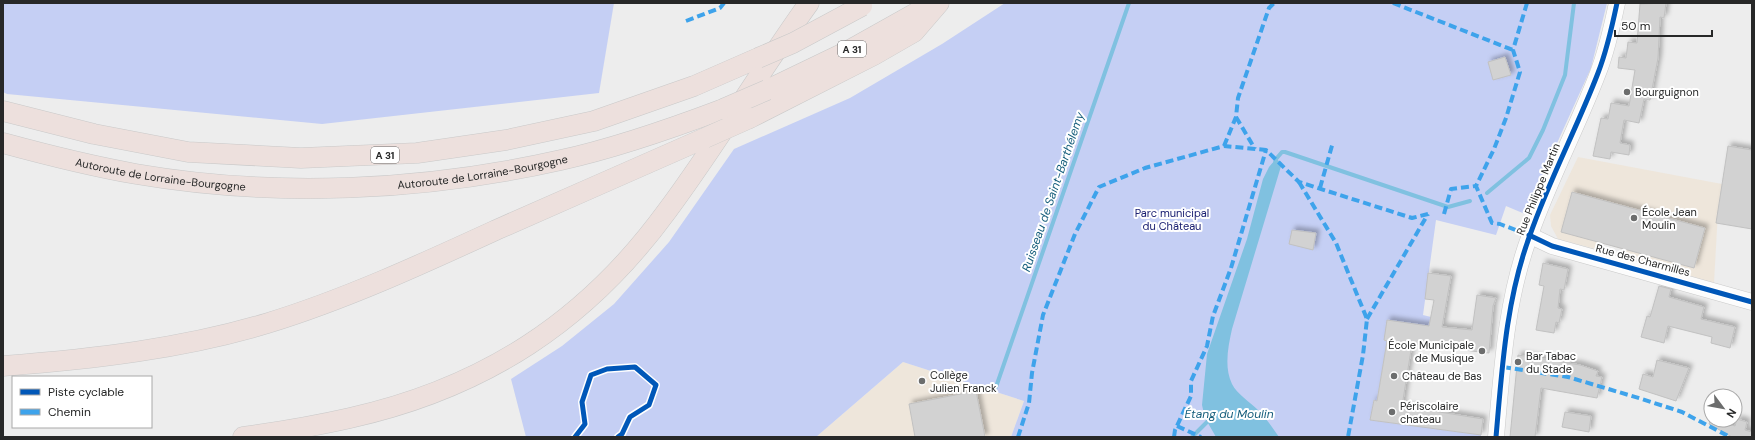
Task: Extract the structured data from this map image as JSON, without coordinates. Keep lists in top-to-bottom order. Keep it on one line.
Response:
{"streets":{"highway":["A 31","Autoroute de Lorraine-Bourgogne"],"street":["Rue Philippe Martin","Rue des Charmilles"]},"crossings":[["Rue Philippe Martin","Rue des Charmilles"]],"water":["Ruisseau de Saint-Barthélemy","Étang du Moulin"],"parks":["Parc municipal du Château"],"places":["Bourguignon","École Jean Moulin","École Municipale de Musique","Bar Tabac du Stade","Château de Bas","Collège Julien Franck","Périscolaire chateau"],"legend":["Piste cyclable","Chemin"],"scale_bar":"50 m","north":"bottom right"}
